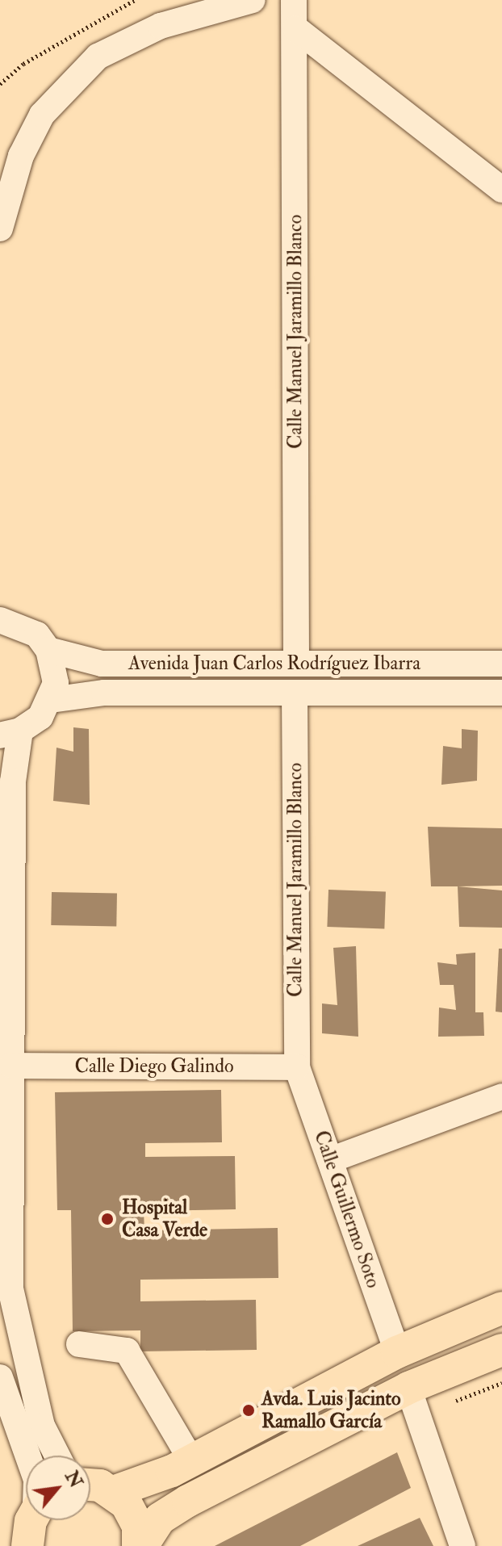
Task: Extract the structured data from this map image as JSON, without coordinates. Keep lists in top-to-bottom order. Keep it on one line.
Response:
{"streets":{"street":["Calle Manuel Jaramillo Blanco","Avenida Juan Carlos Rodríguez Ibarra","Calle Diego Galindo","Calle Guillermo Soto"]},"crossings":[["Calle Manuel Jaramillo Blanco","Avenida Juan Carlos Rodríguez Ibarra"],["Calle Manuel Jaramillo Blanco","Calle Diego Galindo"],["Calle Manuel Jaramillo Blanco","Calle Guillermo Soto"],["Calle Diego Galindo","Calle Guillermo Soto"]],"places":["Hospital Casa Verde","Avda. Luis Jacinto Ramallo García"],"north":"top right"}
